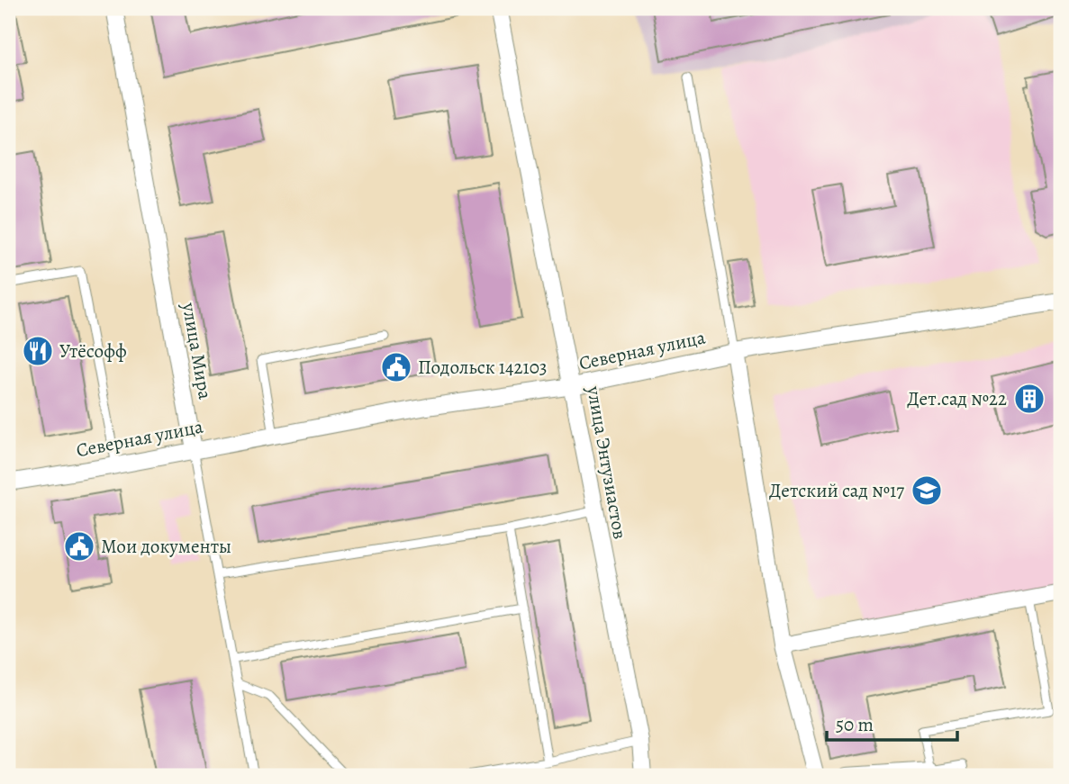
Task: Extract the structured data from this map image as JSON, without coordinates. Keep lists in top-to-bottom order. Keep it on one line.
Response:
{"streets":{"street":["Северная улица","улица Мира","улица Энтузиастов"]},"crossings":[["Северная улица","улица Мира"],["Северная улица","улица Энтузиастов"]],"places":{"restaurant":["Утёсофф"],"public building":["Подольск 142103","Мои документы"],"building":["Дет.сад №22"],"school or university":["Детский сад №17"]},"scale_bar":"50 m"}
